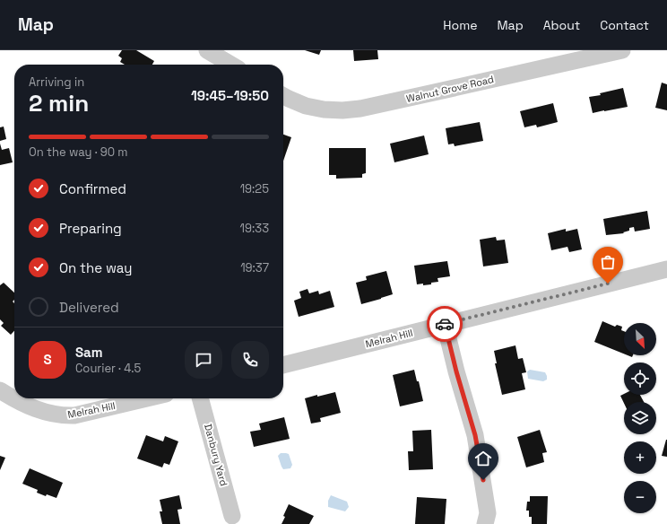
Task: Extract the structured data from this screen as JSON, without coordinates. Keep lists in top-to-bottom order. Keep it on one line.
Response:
{"streets":{"street":["Walnut Grove Road","Melrah Hill","Danbury Yard"]},"north":"bottom right","page":{"header":"Map","nav":["Home","Map","About","Contact"],"heading":["2 min","Arriving in","19:45–19:50"],"panel":["Sam","Courier · 4.5"],"bar":"On the way · 90 m","list":[["Confirmed","19:25"],["Preparing","19:33"],["On the way","19:37"],"Delivered"],"map_buttons":["+","−"],"round":"S"}}
